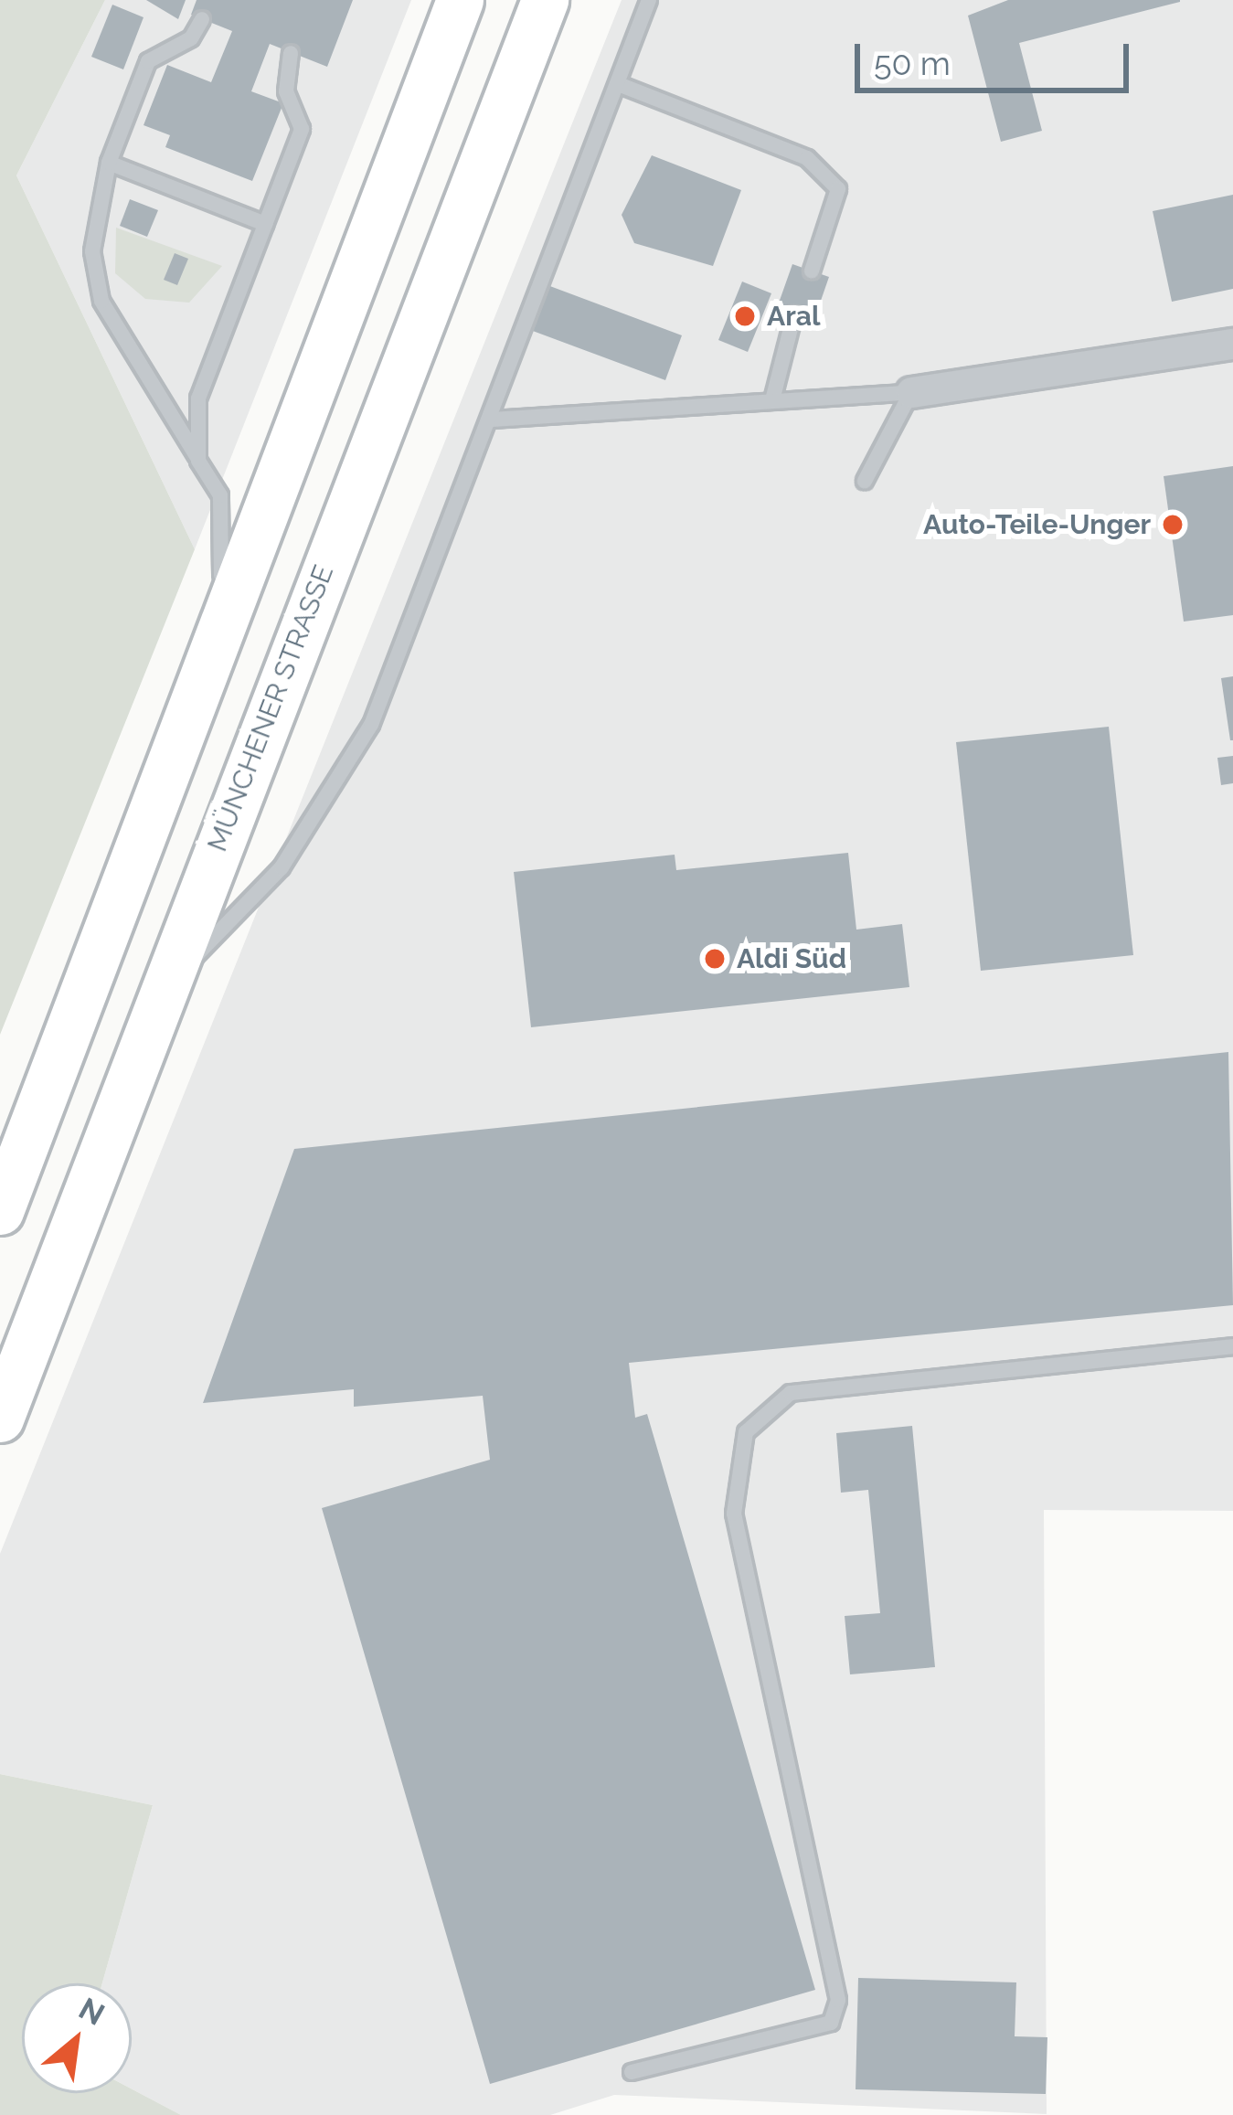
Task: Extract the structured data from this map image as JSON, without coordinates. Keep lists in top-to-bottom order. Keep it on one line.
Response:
{"streets":{"main road":["MÜNCHENER STRASSE"]},"places":["Aral","Auto-Teile-Unger","Aldi Süd"],"scale_bar":"50 m","north":"top right"}
